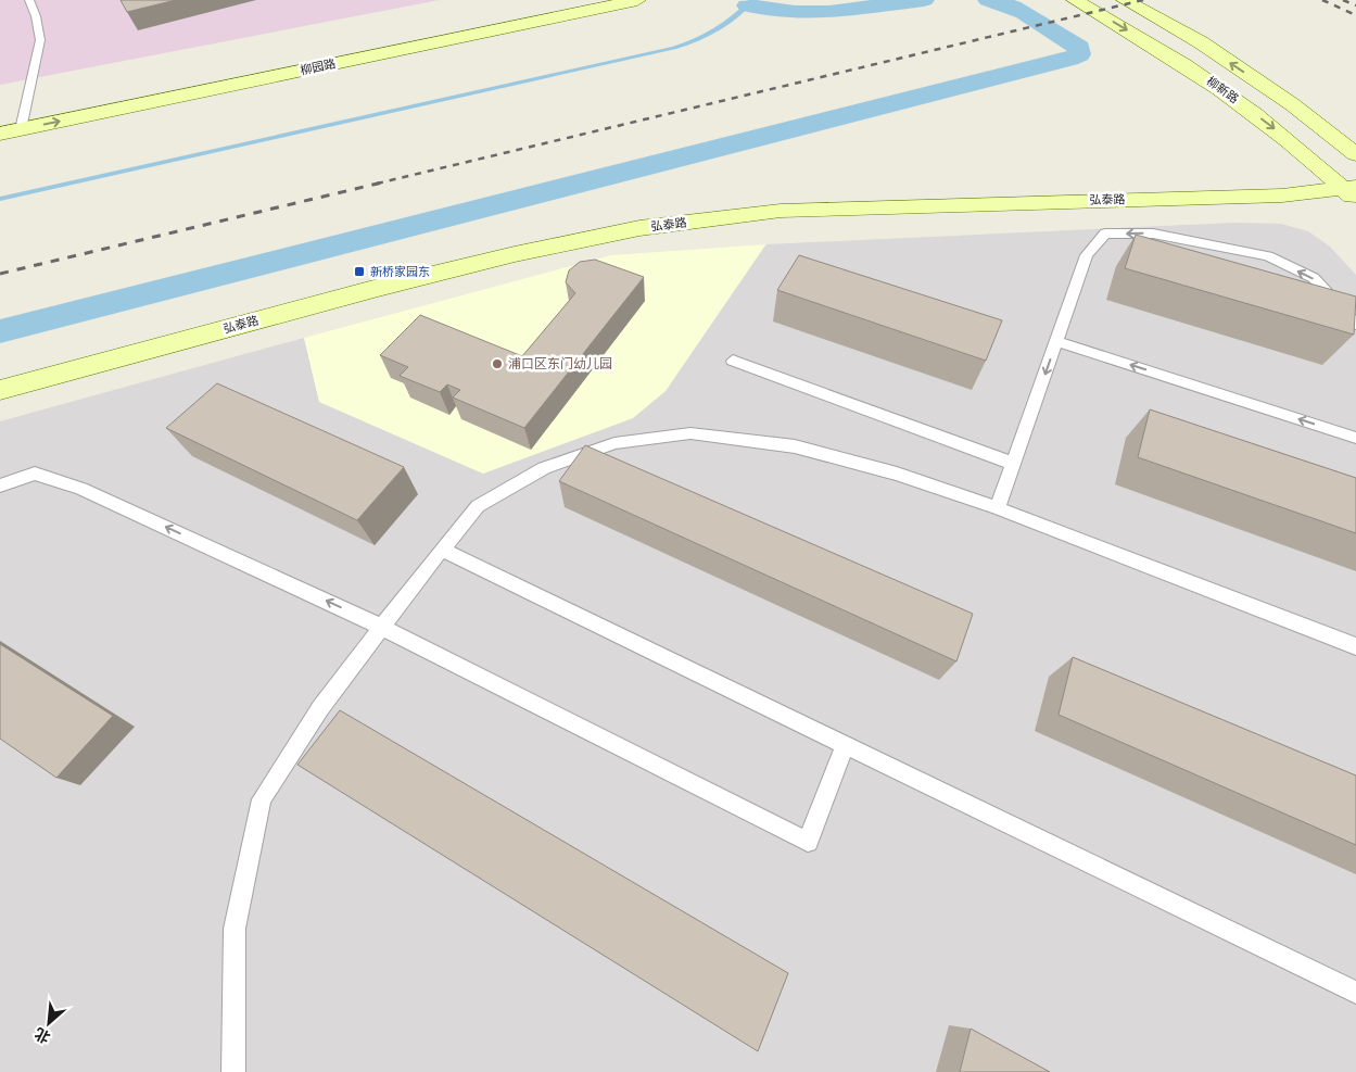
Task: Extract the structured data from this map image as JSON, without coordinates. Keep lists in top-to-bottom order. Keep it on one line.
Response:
{"streets":{"street":["柳园路","柳新路","弘泰路"]},"crossings":[["柳新路","弘泰路"]],"places":{"transit":["新桥家园东"],"other":["浦口区东门幼儿园"]},"north":"bottom left"}
